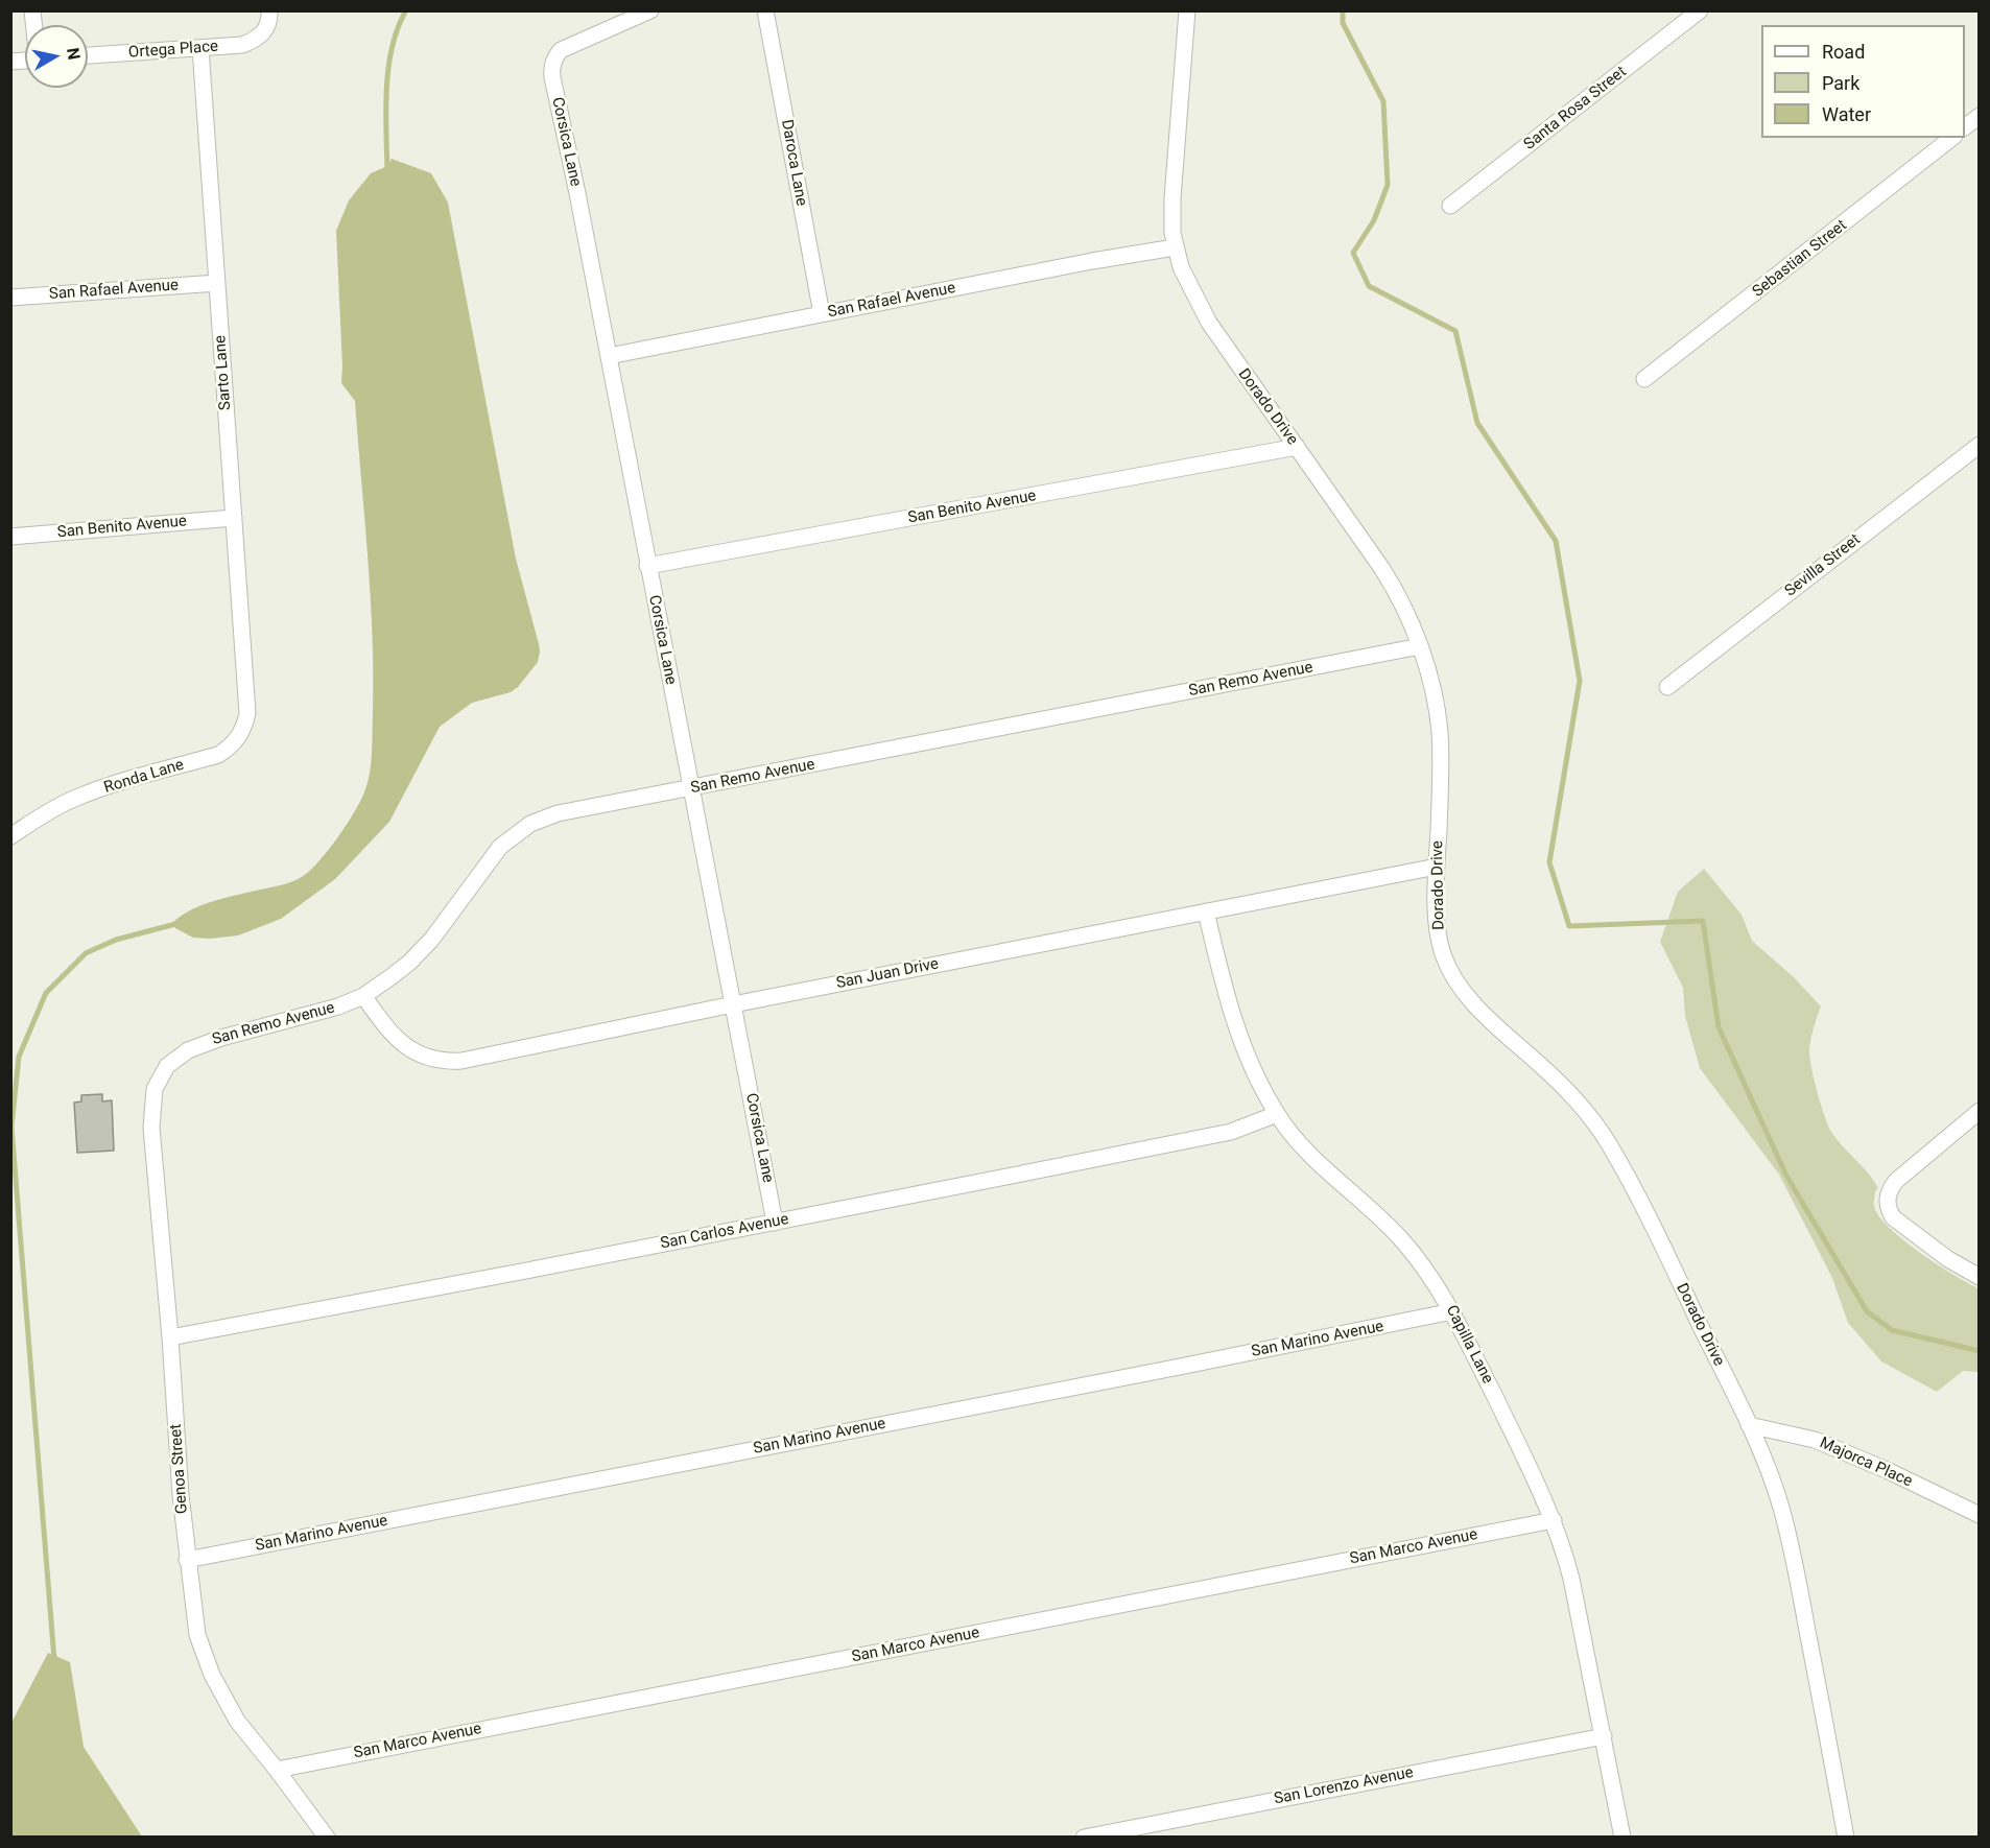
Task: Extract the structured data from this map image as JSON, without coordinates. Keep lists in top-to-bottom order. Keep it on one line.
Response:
{"streets":{"street":["Ortega Place","Santa Rosa Street","Corsica Lane","Daroca Lane","Sebastian Street","San Rafael Avenue","Sarto Lane","Dorado Drive","San Benito Avenue","Sevilla Street","San Remo Avenue","Ronda Lane","San Juan Drive","San Carlos Avenue","San Marino Avenue","Capilla Lane","Majorca Place","Genoa Street","San Marco Avenue","San Lorenzo Avenue"]},"crossings":[["Ortega Place","Sarto Lane"],["Corsica Lane","San Rafael Avenue"],["Corsica Lane","San Benito Avenue"],["Corsica Lane","San Remo Avenue"],["Corsica Lane","San Juan Drive"],["Corsica Lane","San Carlos Avenue"],["Daroca Lane","San Rafael Avenue"],["San Rafael Avenue","Sarto Lane"],["San Rafael Avenue","Dorado Drive"],["Sarto Lane","San Benito Avenue"],["Sarto Lane","Ronda Lane"],["Dorado Drive","San Benito Avenue"],["Dorado Drive","San Remo Avenue"],["Dorado Drive","San Juan Drive"],["Dorado Drive","Majorca Place"],["San Remo Avenue","San Juan Drive"],["San Remo Avenue","Genoa Street"],["San Juan Drive","Capilla Lane"],["San Carlos Avenue","Capilla Lane"],["San Carlos Avenue","Genoa Street"],["San Marino Avenue","Capilla Lane"],["San Marino Avenue","Genoa Street"],["Capilla Lane","San Marco Avenue"],["Capilla Lane","San Lorenzo Avenue"],["Genoa Street","San Marco Avenue"]],"legend":["Road","Park","Water"],"north":"right"}
